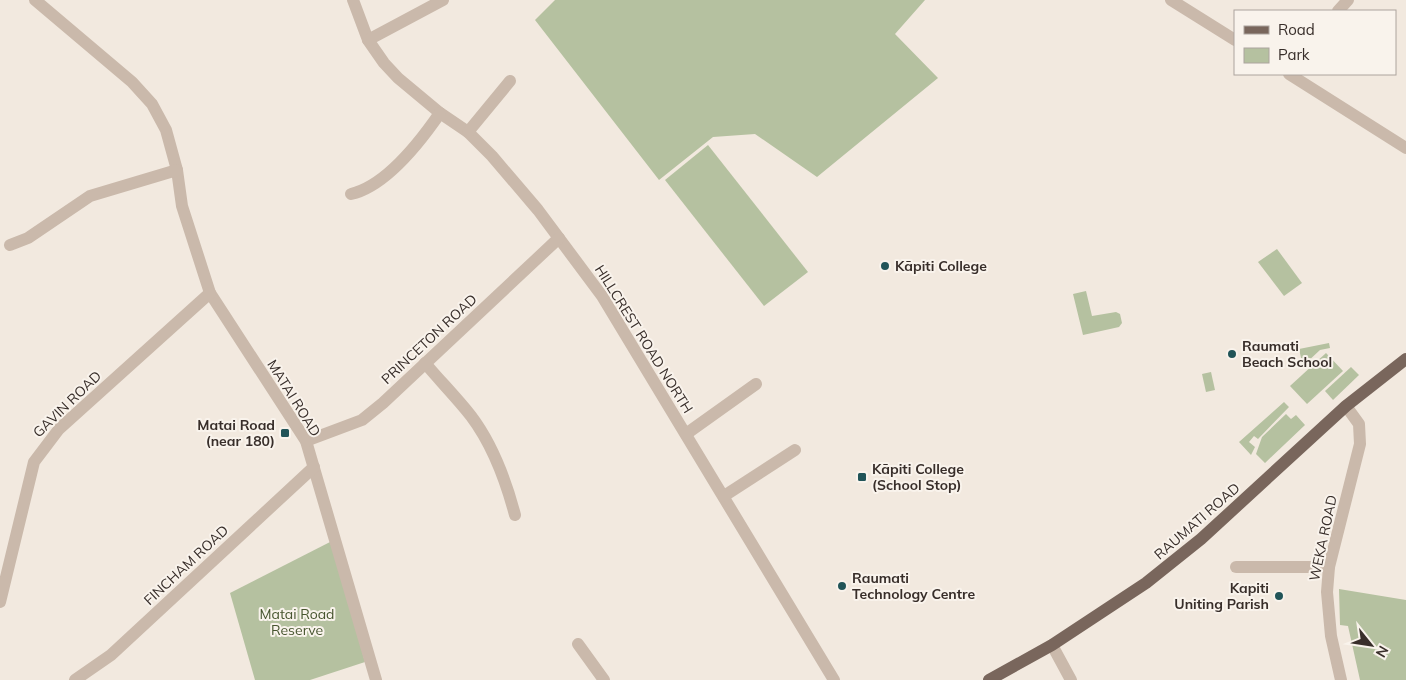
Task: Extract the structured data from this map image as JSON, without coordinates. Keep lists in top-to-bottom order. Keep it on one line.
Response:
{"streets":{"main road":["RAUMATI ROAD"],"street":["PRINCETON ROAD","HILLCREST ROAD NORTH","MATAI ROAD","GAVIN ROAD","WEKA ROAD","FINCHAM ROAD"]},"crossings":[["PRINCETON ROAD","HILLCREST ROAD NORTH"],["PRINCETON ROAD","MATAI ROAD"],["MATAI ROAD","GAVIN ROAD"],["MATAI ROAD","FINCHAM ROAD"],["RAUMATI ROAD","WEKA ROAD"]],"parks":["Matai Road Reserve"],"places":{"other":["Kāpiti College","Raumati Beach School","Raumati Technology Centre","Kapiti Uniting Parish"],"transit":["Matai Road (near 180)","Kāpiti College (School Stop)"]},"legend":["Road","Park"],"north":"bottom right"}
